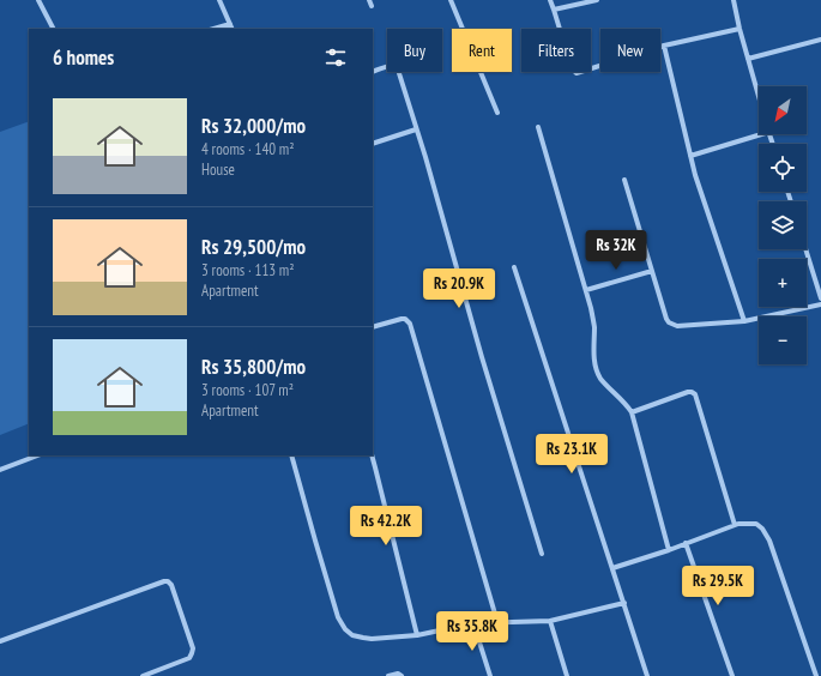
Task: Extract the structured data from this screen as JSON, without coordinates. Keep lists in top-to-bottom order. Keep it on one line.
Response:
{"north":"bottom left","page":{"chip":["Buy","Rent","Filters","New"],"heading":"6 homes","map_buttons":["+","−"],"list":[{"name":"Rs 32,000/mo","note":"4 rooms · 140 m² · House"},{"name":"Rs 29,500/mo","note":"3 rooms · 113 m² · Apartment"},{"name":"Rs 35,800/mo","note":"3 rooms · 107 m² · Apartment"}],"price":["Rs 32K","Rs 20.9K","Rs 23.1K","Rs 42.2K","Rs 29.5K","Rs 35.8K"]}}
